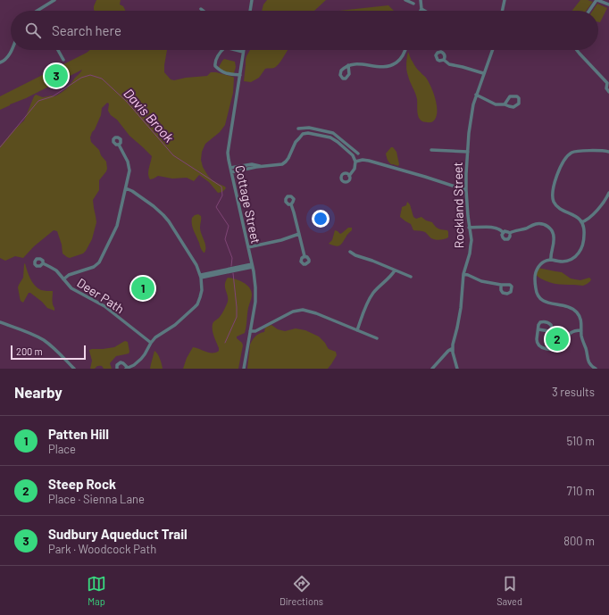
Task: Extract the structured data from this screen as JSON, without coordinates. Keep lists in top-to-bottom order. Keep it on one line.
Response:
{"streets":{"street":["Cottage Street","Rockland Street","Deer Path"]},"water":["Davis Brook"],"scale_bar":"200 m","page":{"search":"Search here","pins":["3","1","2"],"scale":"200 m","heading":["Nearby","3 results"],"list":[{"mark":"1","name":"Patten Hill","note":"Place","value":"510 m"},{"mark":"2","name":"Steep Rock","note":"Place · Sienna Lane","value":"710 m"},{"mark":"3","name":"Sudbury Aqueduct Trail","note":"Park · Woodcock Path","value":"800 m"}],"nav":["Map","Directions","Saved"]}}
